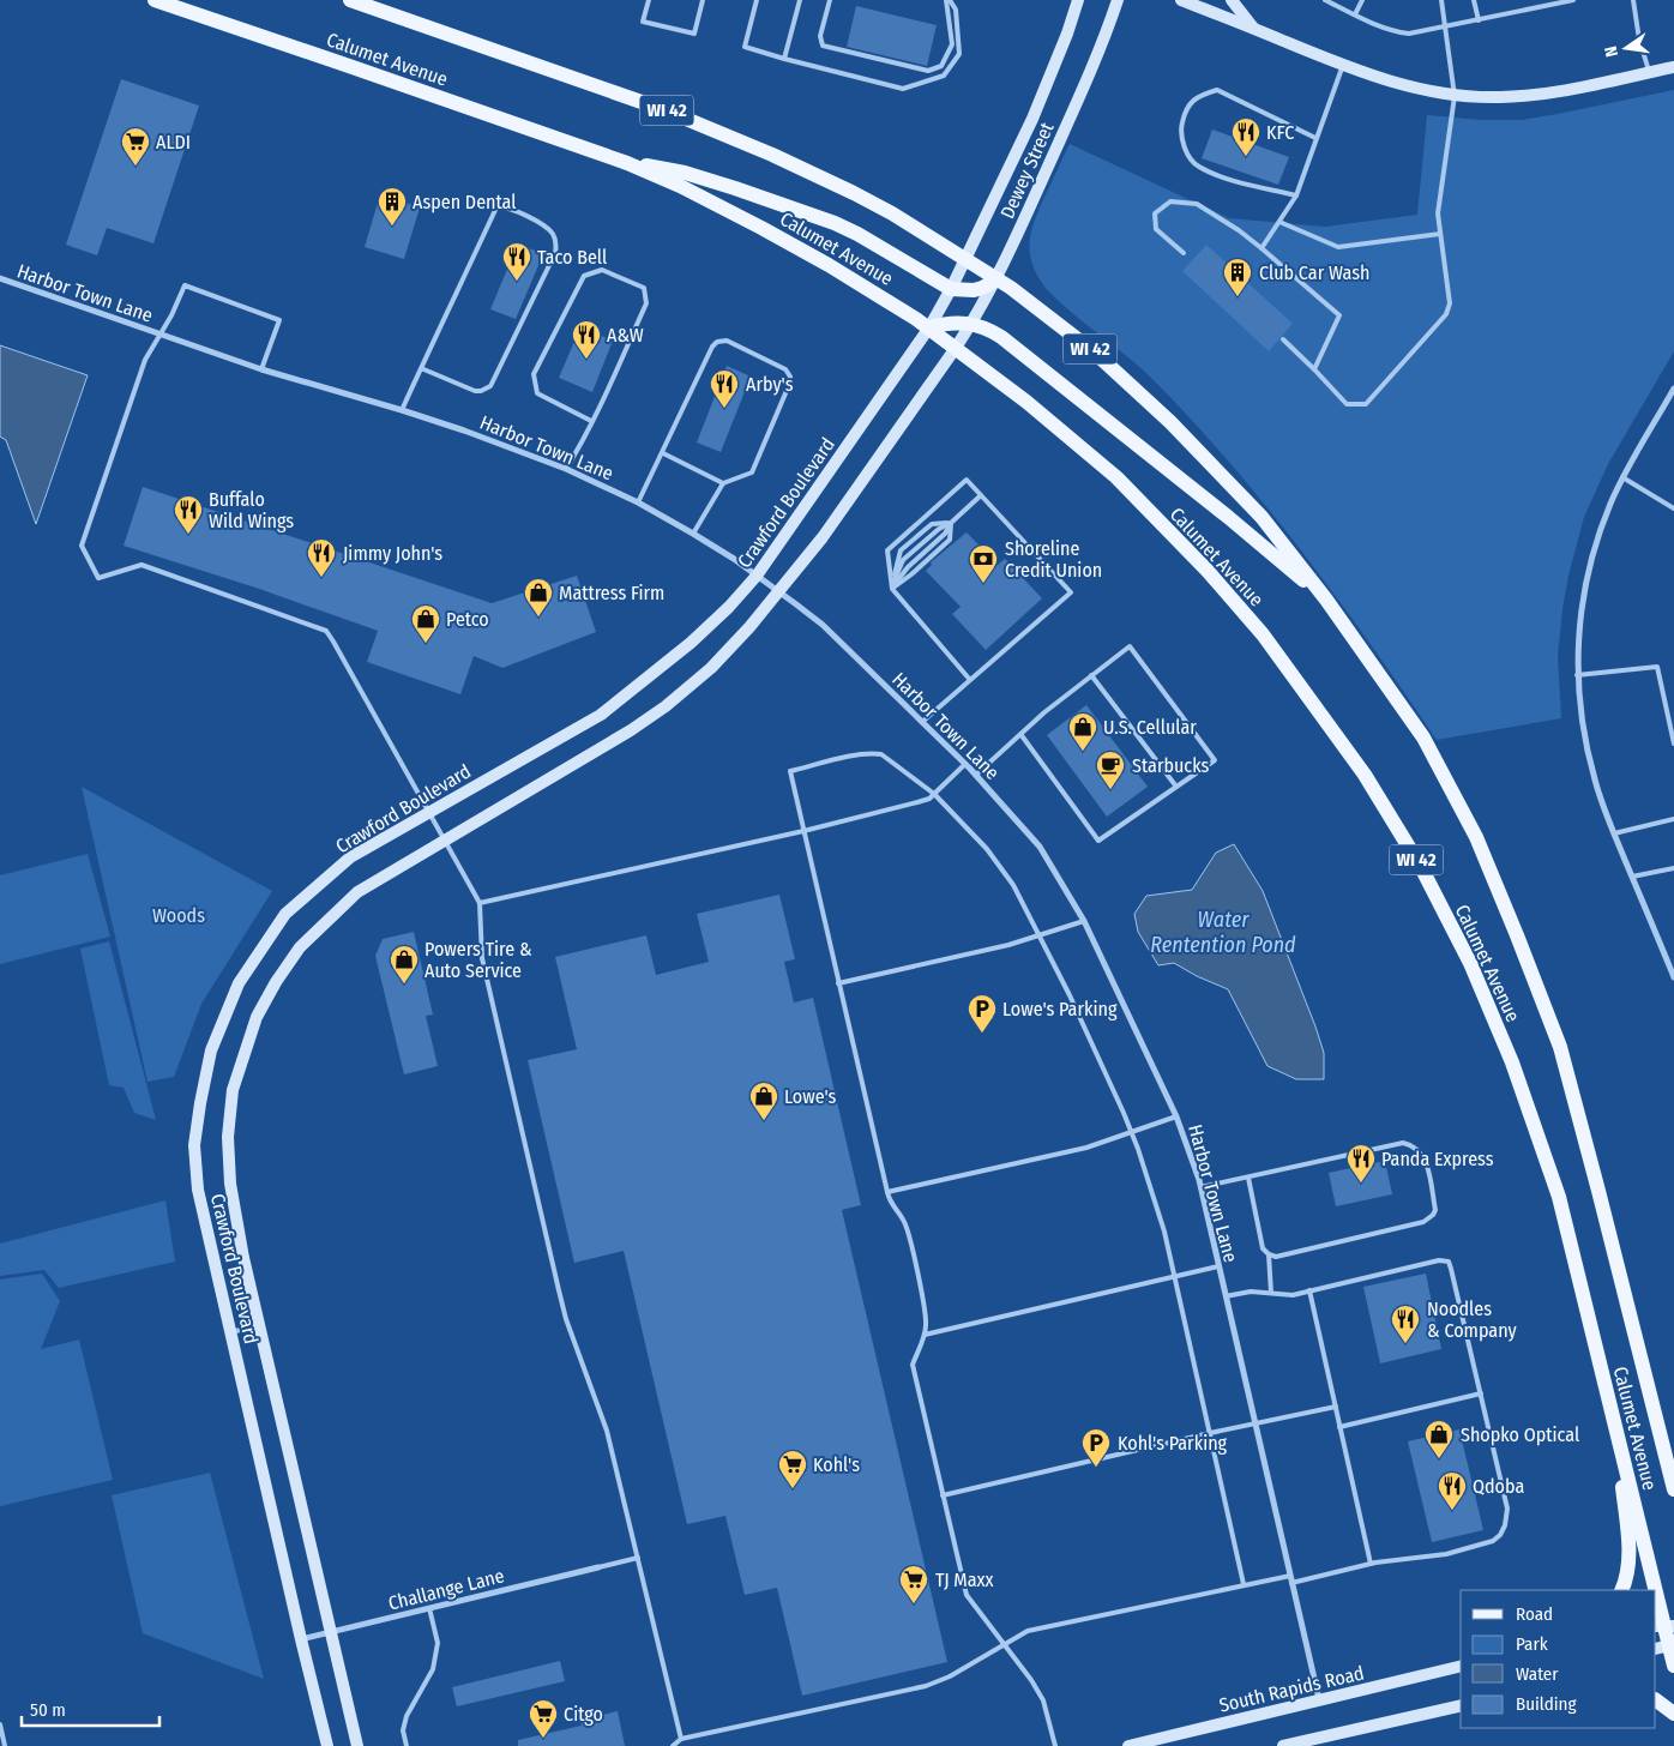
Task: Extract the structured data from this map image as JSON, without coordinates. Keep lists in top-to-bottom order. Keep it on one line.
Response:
{"streets":{"main road":["Calumet Avenue","WI 42"],"street":["Dewey Street","Harbor Town Lane","Crawford Boulevard","Challange Lane","South Rapids Road"]},"crossings":[["Calumet Avenue","Dewey Street"],["Calumet Avenue","Crawford Boulevard"],["Dewey Street","Crawford Boulevard"],["Harbor Town Lane","Crawford Boulevard"],["Harbor Town Lane","South Rapids Road"],["Crawford Boulevard","Challange Lane"]],"water":["Water Rentention Pond"],"parks":["Woods"],"places":{"restaurant":["KFC","Taco Bell","A&W","Arby's","Buffalo Wild Wings","Jimmy John's","Panda Express","Noodles & Company","Qdoba"],"supermarket":["ALDI","Kohl's","TJ Maxx","Citgo"],"building":["Aspen Dental","Club Car Wash"],"bank":["Shoreline Credit Union"],"shop":["Mattress Firm","Petco","U.S. Cellular","Powers Tire & Auto Service","Lowe's","Shopko Optical"],"cafe":["Starbucks"],"parking":["Lowe's Parking","Kohl's Parking"]},"legend":["Road","Park","Water","Building"],"scale_bar":"50 m","north":"left"}
